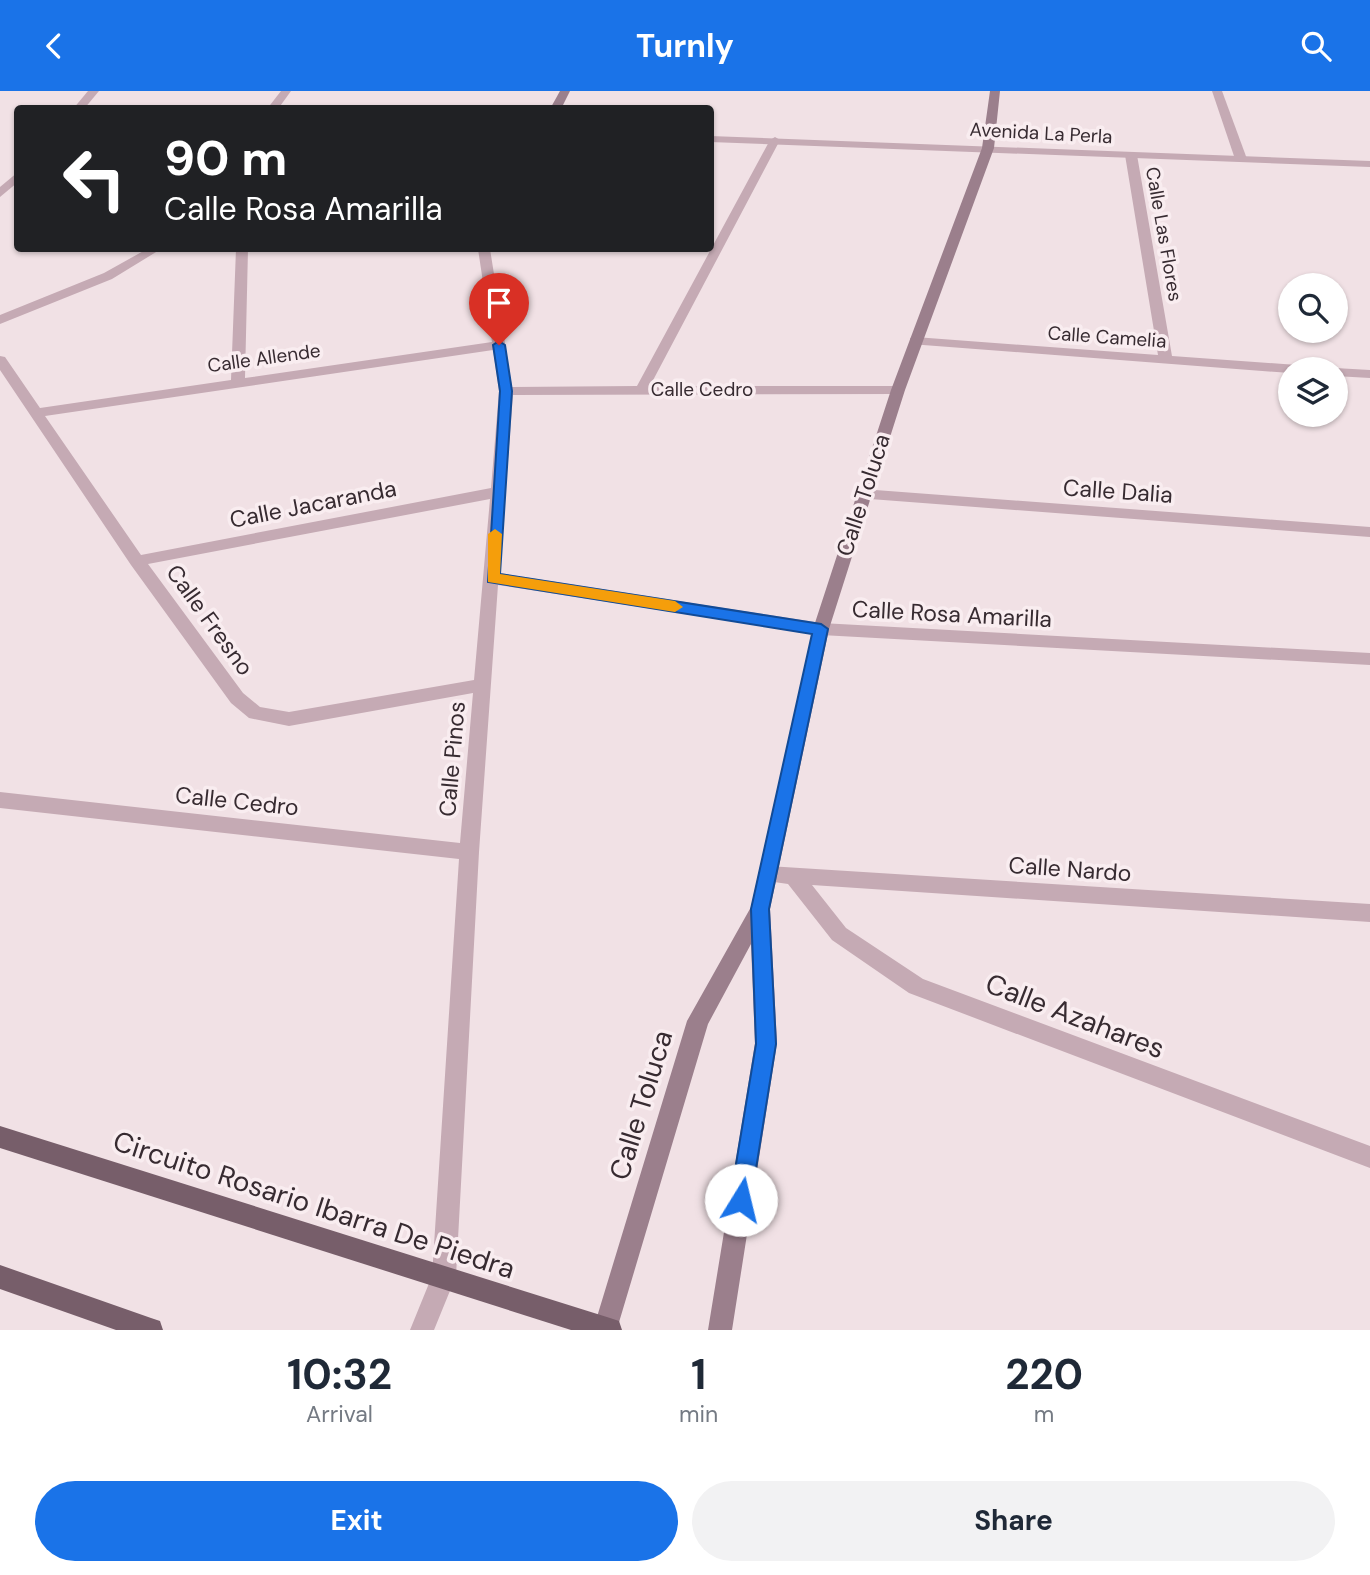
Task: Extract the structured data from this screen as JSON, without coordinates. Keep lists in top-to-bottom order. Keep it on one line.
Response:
{"streets":{"main road":["Calle Toluca","Circuito Rosario Ibarra De Piedra"],"street":["Avenida La Perla","Calle Las Flores","Calle Camelia","Calle Allende","Calle Cedro","Calle Dalia","Calle Jacaranda","Calle Rosa Amarilla","Calle Fresno","Calle Pinos","Calle Nardo","Calle Azahares"]},"crossings":[["Avenida La Perla","Calle Las Flores"],["Avenida La Perla","Calle Toluca"],["Calle Las Flores","Calle Camelia"],["Calle Camelia","Calle Toluca"],["Calle Allende","Calle Fresno"],["Calle Allende","Calle Pinos"],["Calle Cedro","Calle Toluca"],["Calle Cedro","Calle Pinos"],["Calle Dalia","Calle Toluca"],["Calle Toluca","Calle Rosa Amarilla"],["Calle Toluca","Calle Nardo"],["Calle Toluca","Circuito Rosario Ibarra De Piedra"],["Calle Jacaranda","Calle Fresno"],["Calle Jacaranda","Calle Pinos"],["Calle Rosa Amarilla","Calle Pinos"],["Calle Fresno","Calle Pinos"],["Calle Pinos","Circuito Rosario Ibarra De Piedra"],["Calle Nardo","Calle Azahares"]],"page":{"header":"Turnly","turn":["90 m","Calle Rosa Amarilla"],"eta":["10:32","Arrival","1","min","220","m"],"buttons":["Exit","Share"]}}
